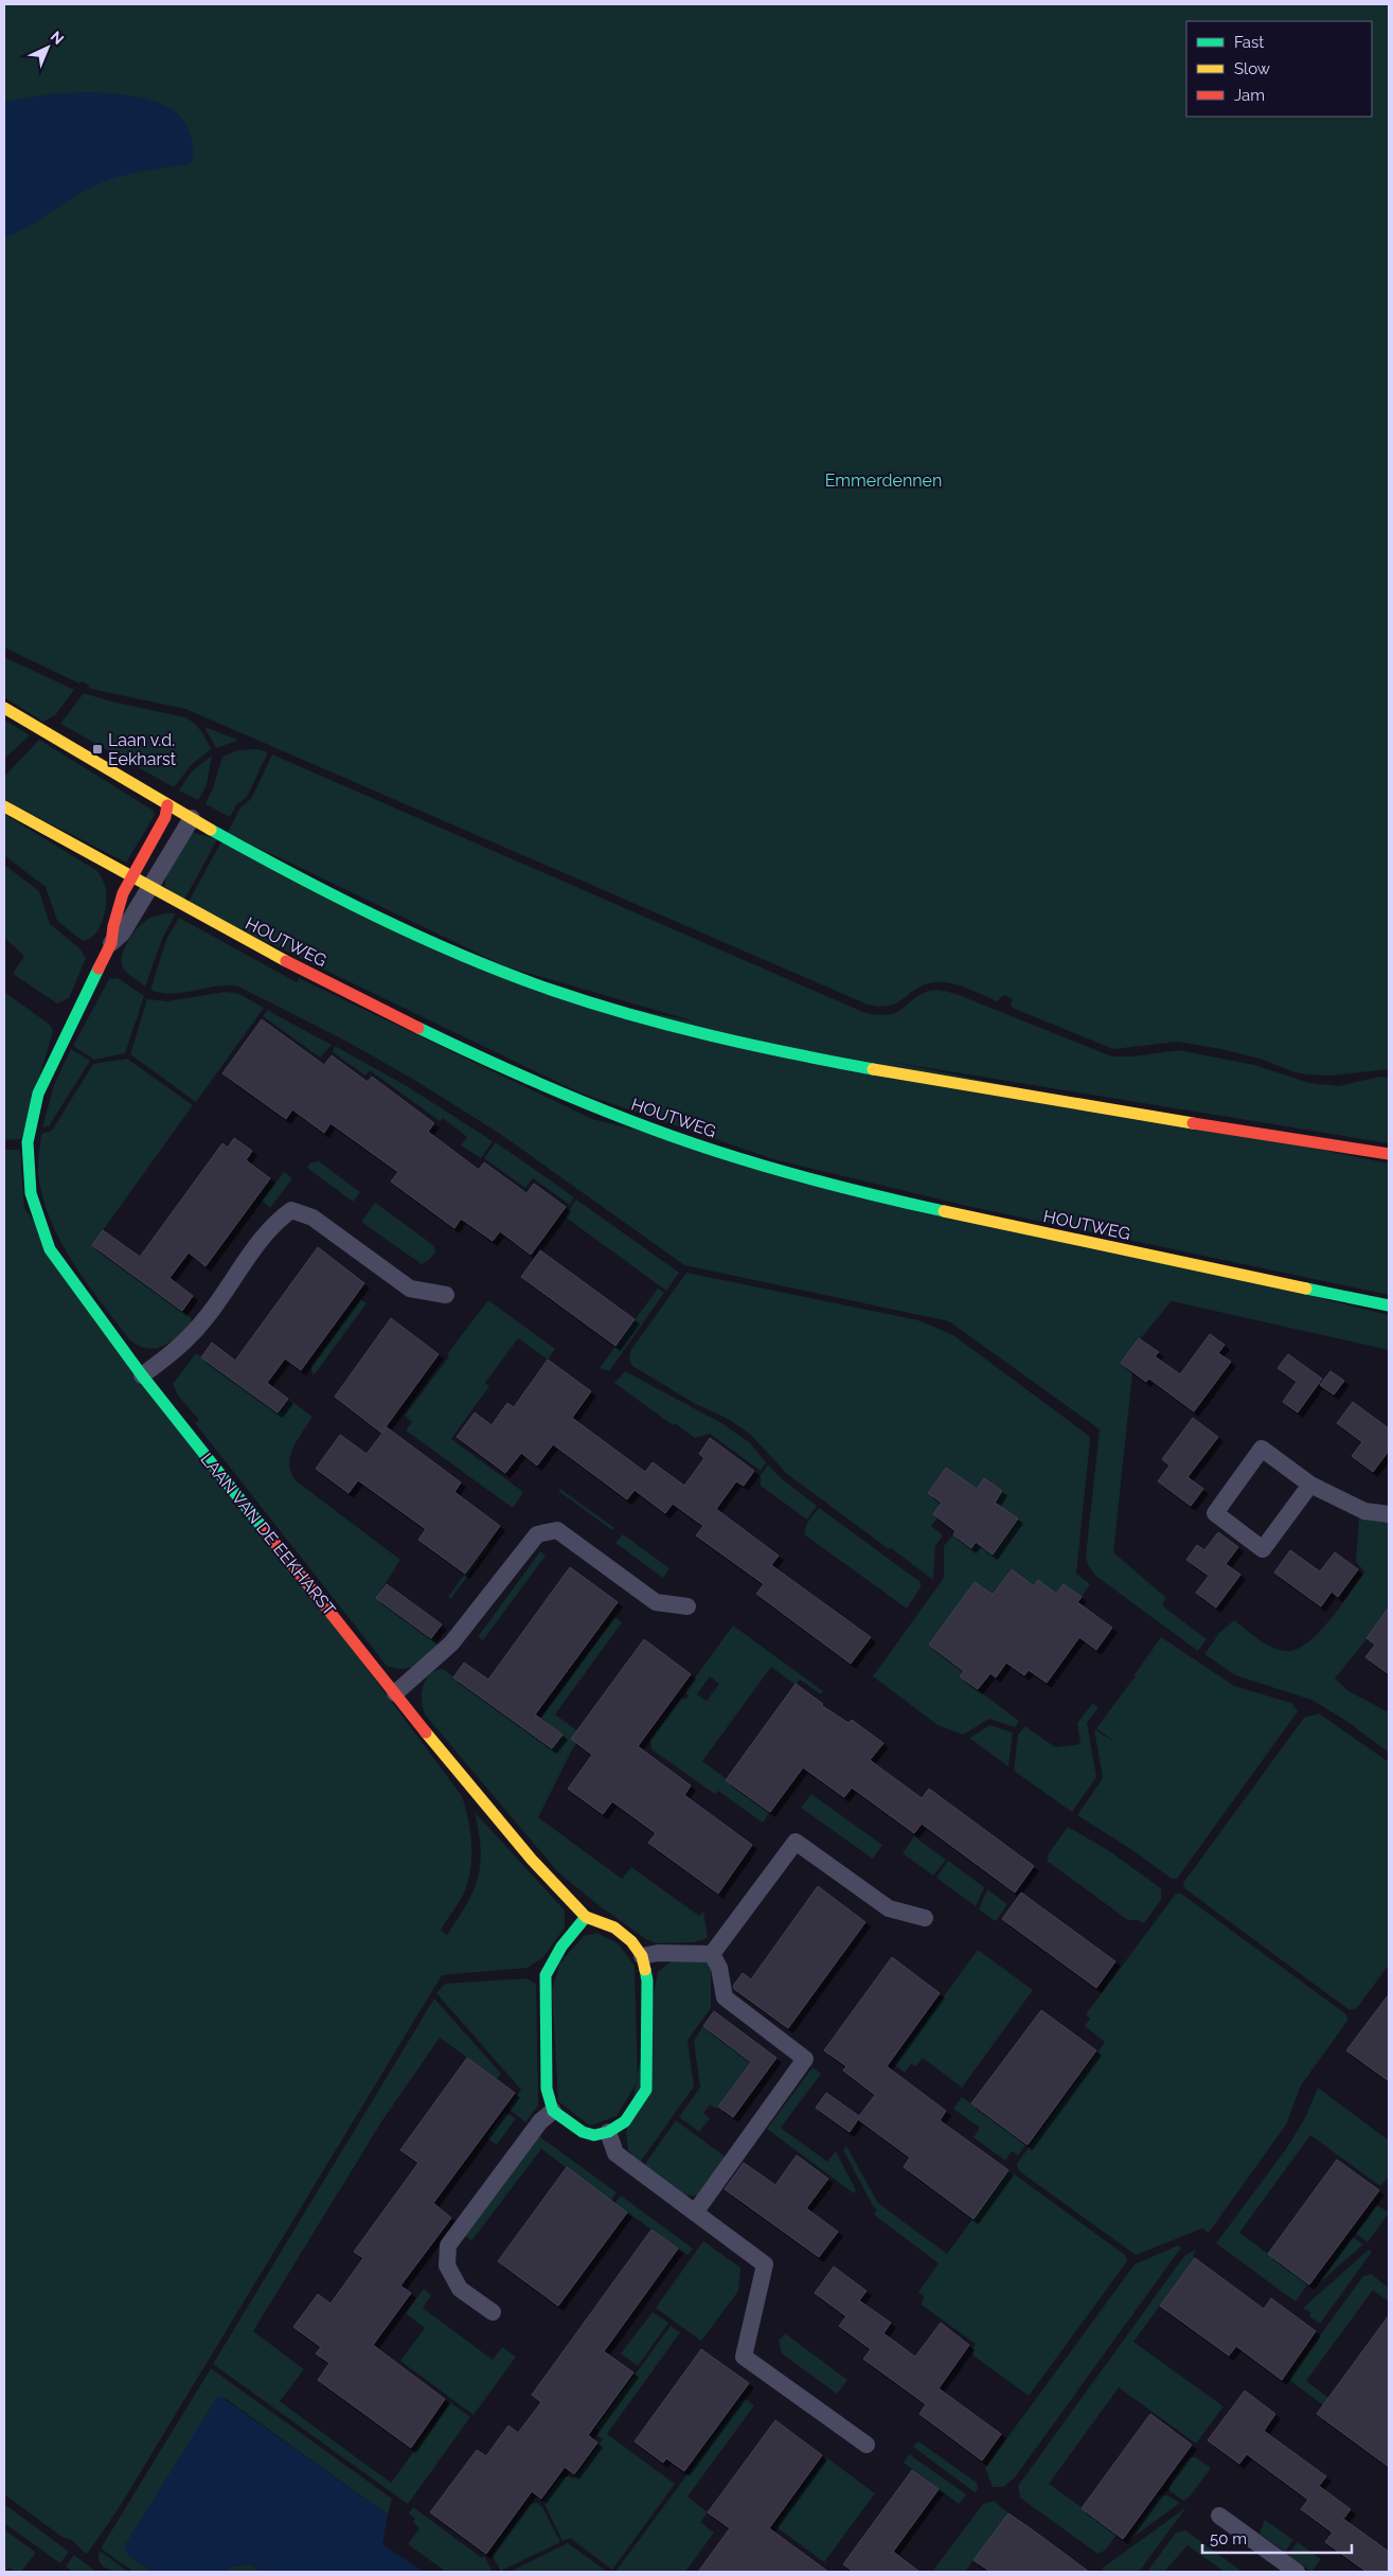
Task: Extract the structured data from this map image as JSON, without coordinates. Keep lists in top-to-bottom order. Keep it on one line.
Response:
{"streets":{"street":["HOUTWEG","LAAN VAN DE EEKHARST"]},"crossings":[["HOUTWEG","LAAN VAN DE EEKHARST"]],"parks":["Emmerdennen"],"places":{"transit":["Laan v.d. Eekharst"]},"legend":["Fast","Slow","Jam"],"scale_bar":"50 m","north":"top right"}
